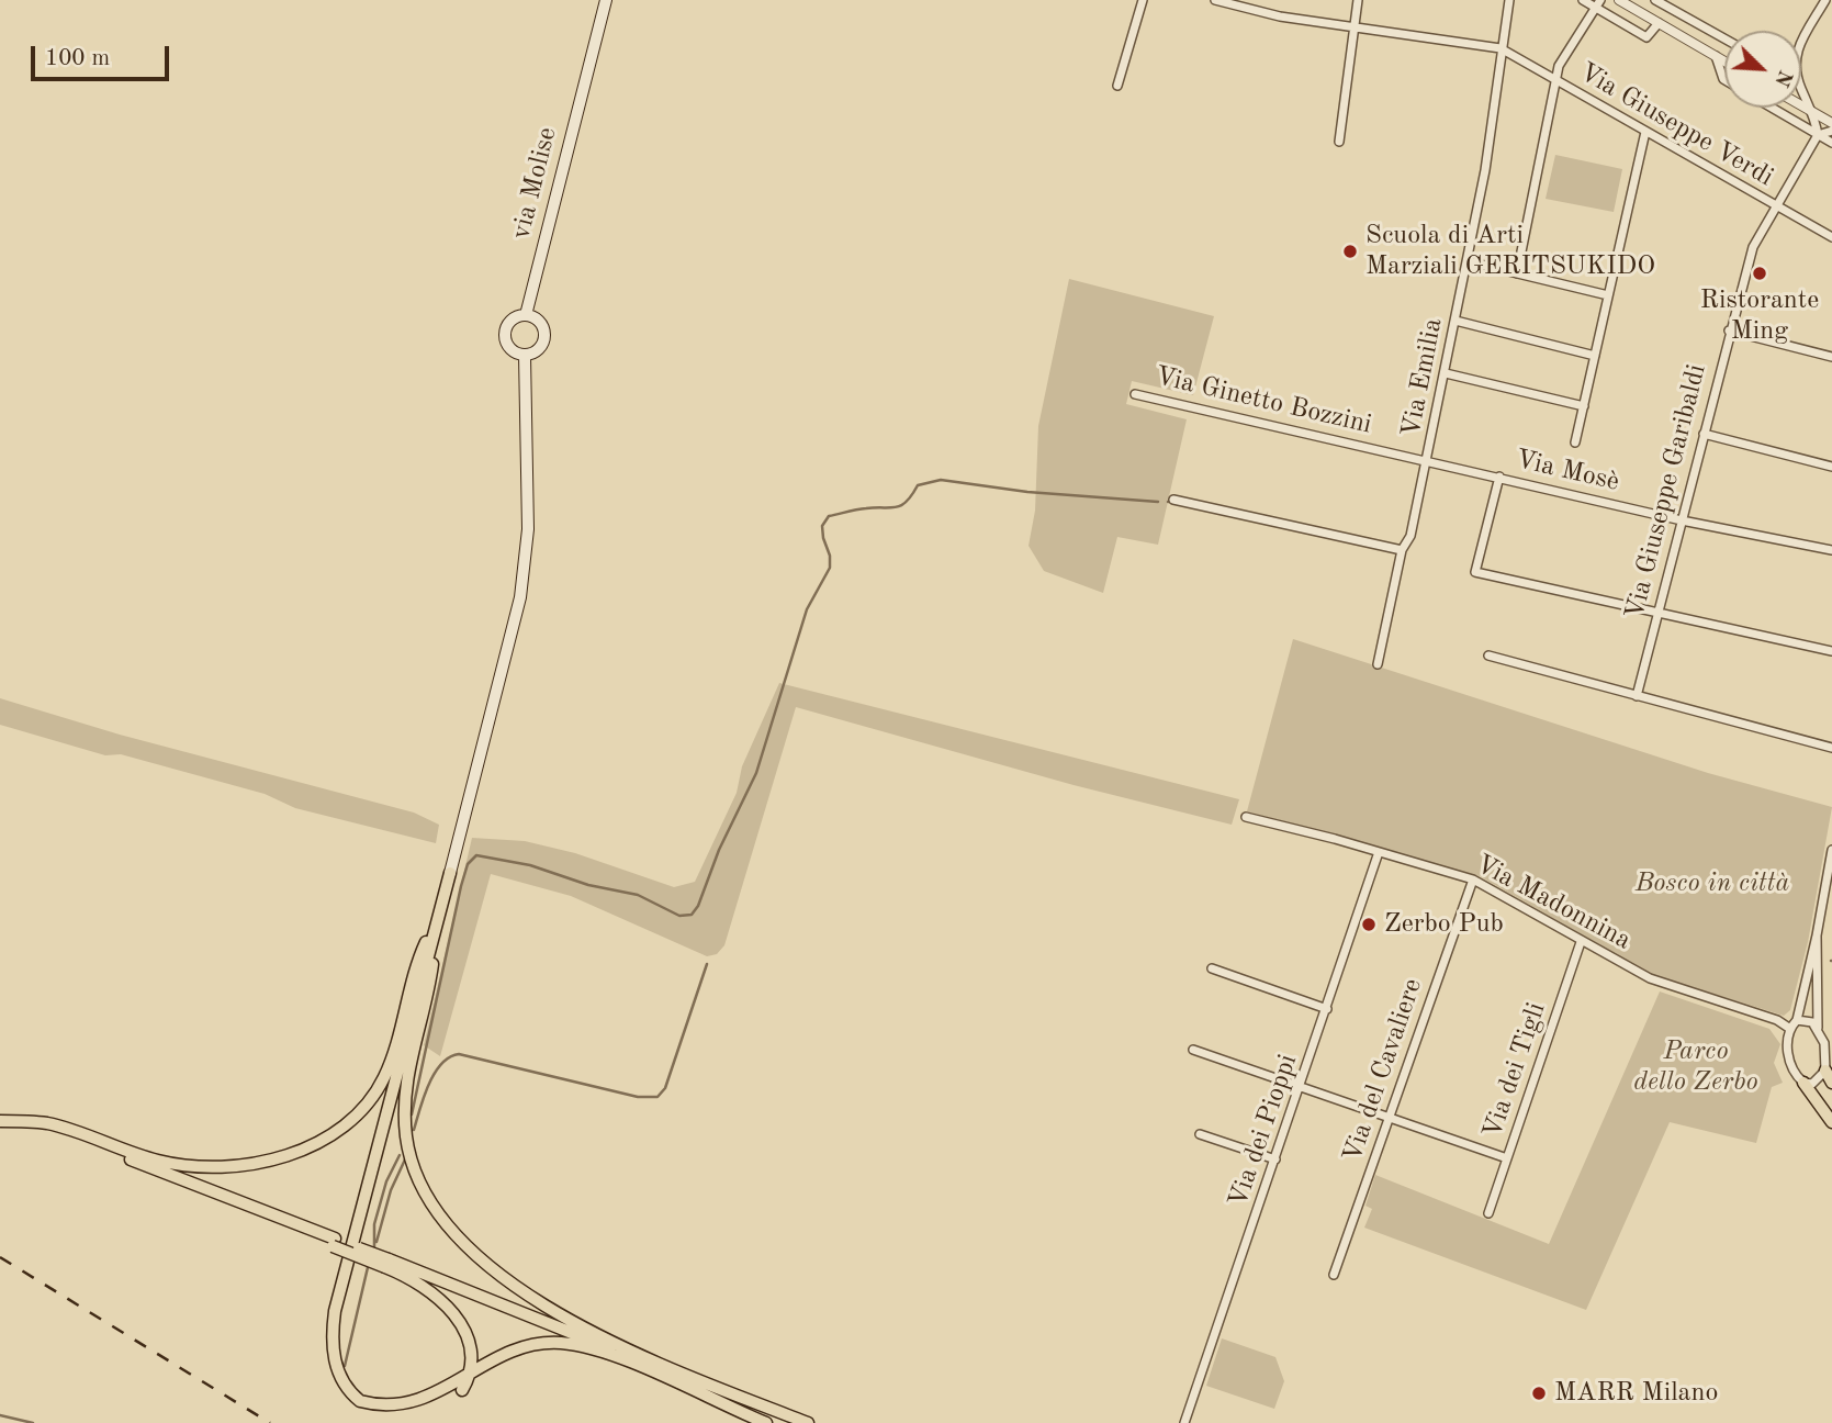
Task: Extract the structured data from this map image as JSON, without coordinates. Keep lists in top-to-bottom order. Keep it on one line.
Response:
{"streets":{"main road":["via Molise"],"street":["Via Giuseppe Verdi","Via Emilia","Via Ginetto Bozzini","Via Mosè","Via Giuseppe Garibaldi","Via Madonnina","Via del Cavaliere","Via dei Tigli","Via dei Pioppi"]},"crossings":[["Via Giuseppe Verdi","Via Emilia"],["Via Giuseppe Verdi","Via Giuseppe Garibaldi"],["Via Emilia","Via Ginetto Bozzini"],["Via Emilia","Via Mosè"],["Via Ginetto Bozzini","Via Mosè"],["Via Mosè","Via Giuseppe Garibaldi"],["Via Madonnina","Via del Cavaliere"],["Via Madonnina","Via dei Tigli"],["Via Madonnina","Via dei Pioppi"]],"parks":["Bosco in città","Parco dello Zerbo"],"places":["Scuola di Arti Marziali GERITSUKIDO","Ristorante Ming","Zerbo Pub","MARR Milano"],"scale_bar":"100 m","north":"bottom right"}
